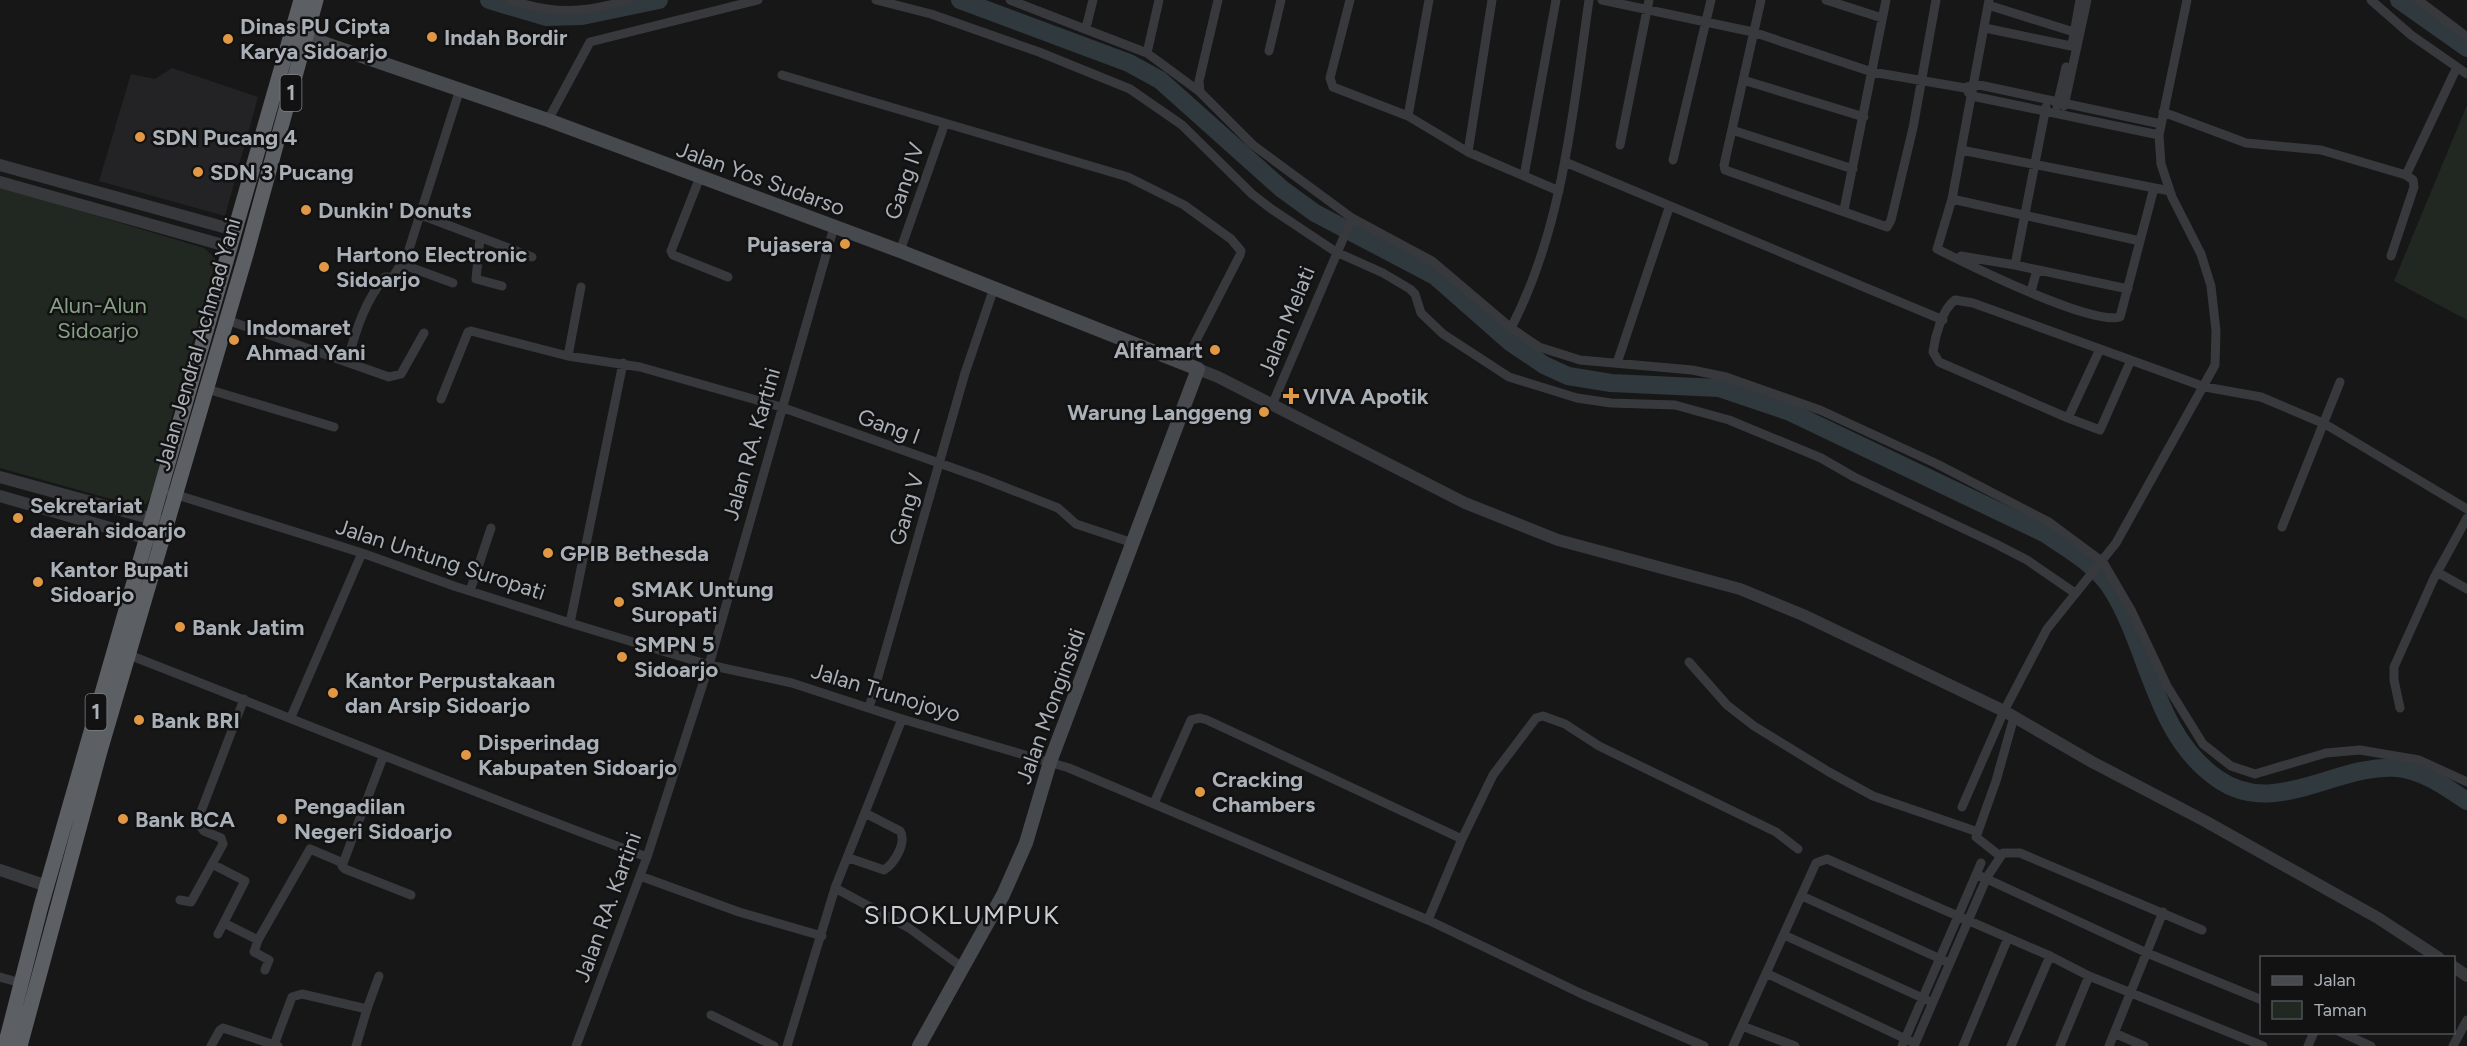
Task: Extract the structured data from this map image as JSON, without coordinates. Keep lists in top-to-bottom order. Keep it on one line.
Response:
{"streets":{"highway":["1","Jalan Jendral Achmad Yani"],"main road":["Jalan Yos Sudarso","Jalan Monginsidi"],"street":["Gang IV","Jalan Melati","Gang I","Jalan RA. Kartini","Gang V","Jalan Untung Suropati","Jalan Trunojoyo"]},"crossings":[["Jalan Yos Sudarso","Gang IV"],["Jalan Yos Sudarso","Jalan Jendral Achmad Yani"],["Jalan Yos Sudarso","Jalan RA. Kartini"],["Jalan Yos Sudarso","Gang V"],["Jalan Yos Sudarso","Jalan Monginsidi"],["Jalan Jendral Achmad Yani","Jalan Untung Suropati"],["Gang I","Jalan RA. Kartini"],["Gang I","Gang V"],["Gang I","Jalan Monginsidi"],["Jalan RA. Kartini","Jalan Untung Suropati"],["Jalan RA. Kartini","Jalan Trunojoyo"],["Gang V","Jalan Trunojoyo"],["Jalan Untung Suropati","Jalan Trunojoyo"],["Jalan Trunojoyo","Jalan Monginsidi"]],"districts":["SIDOKLUMPUK"],"parks":["Alun-Alun Sidoarjo"],"places":{"other":["Indah Bordir","Dinas PU Cipta Karya Sidoarjo","SDN Pucang 4","SDN 3 Pucang","Dunkin' Donuts","Pujasera","Hartono Electronic Sidoarjo","Indomaret Ahmad Yani","Alfamart","Warung Langgeng","Sekretariat daerah sidoarjo","GPIB Bethesda","Kantor Bupati Sidoarjo","SMAK Untung Suropati","Bank Jatim","SMPN 5 Sidoarjo","Kantor Perpustakaan dan Arsip Sidoarjo","Bank BRI","Disperindag Kabupaten Sidoarjo","Cracking Chambers","Bank BCA","Pengadilan Negeri Sidoarjo"],"health":["VIVA Apotik"]},"legend":["Jalan","Taman"]}
